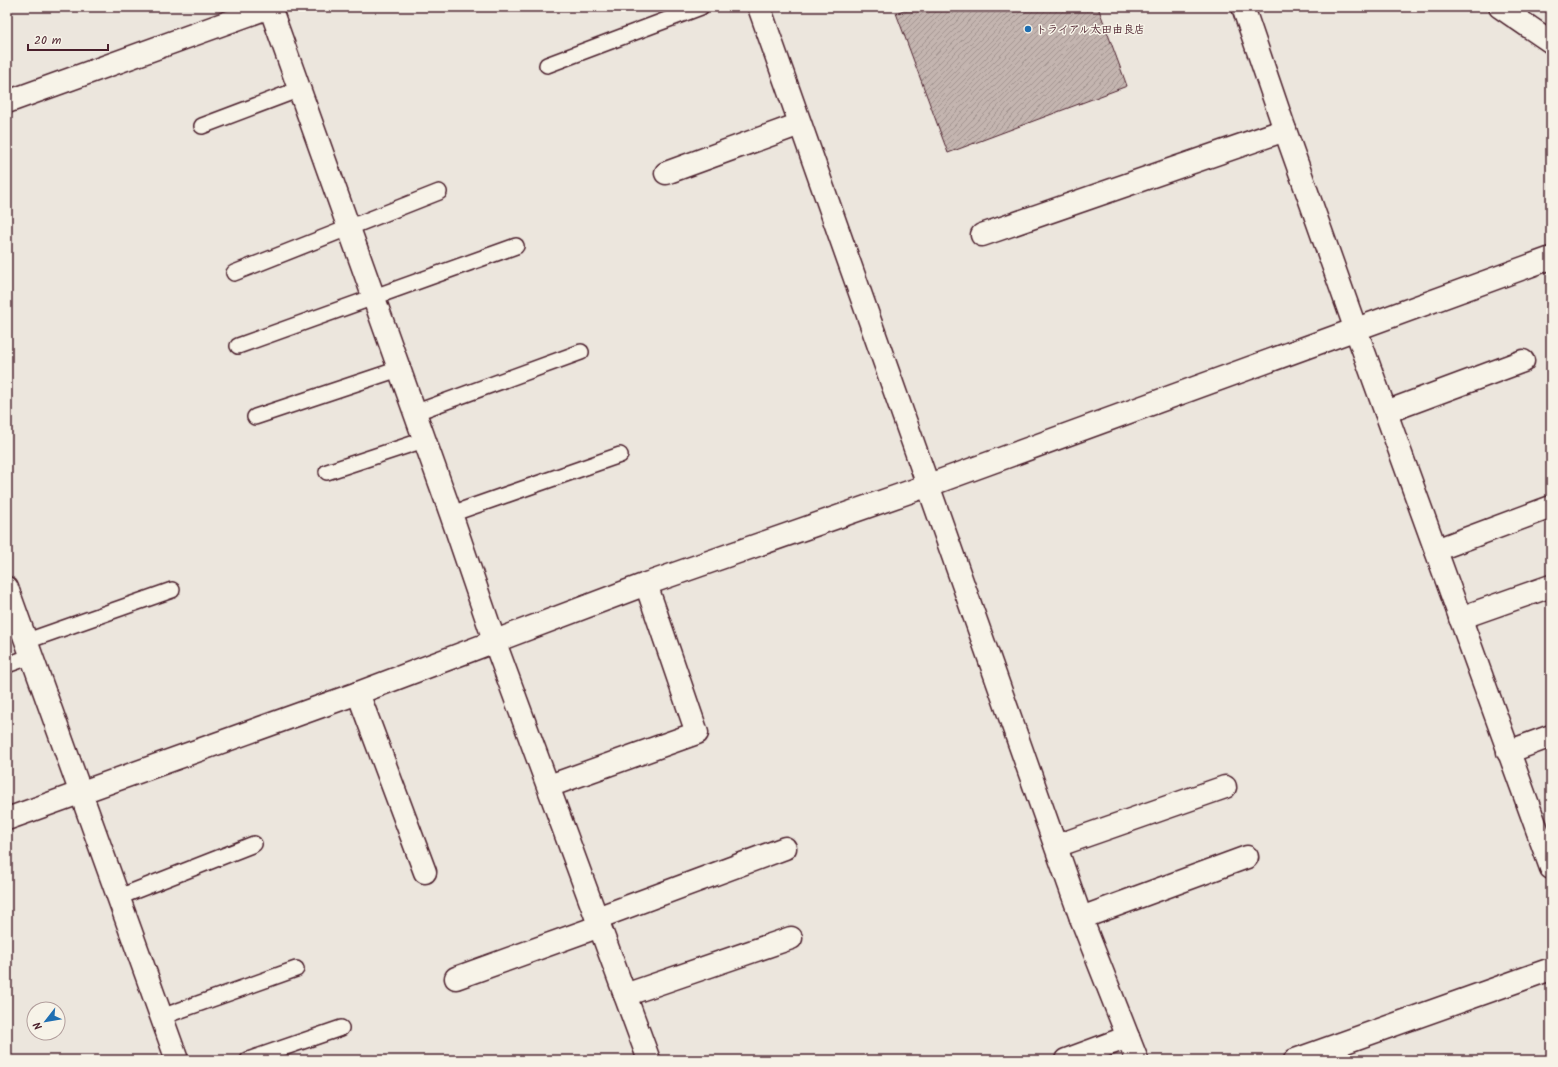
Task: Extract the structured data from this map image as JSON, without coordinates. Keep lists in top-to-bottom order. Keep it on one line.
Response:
{"places":["トライアル太田由良店"],"scale_bar":"20 m","north":"bottom left"}
